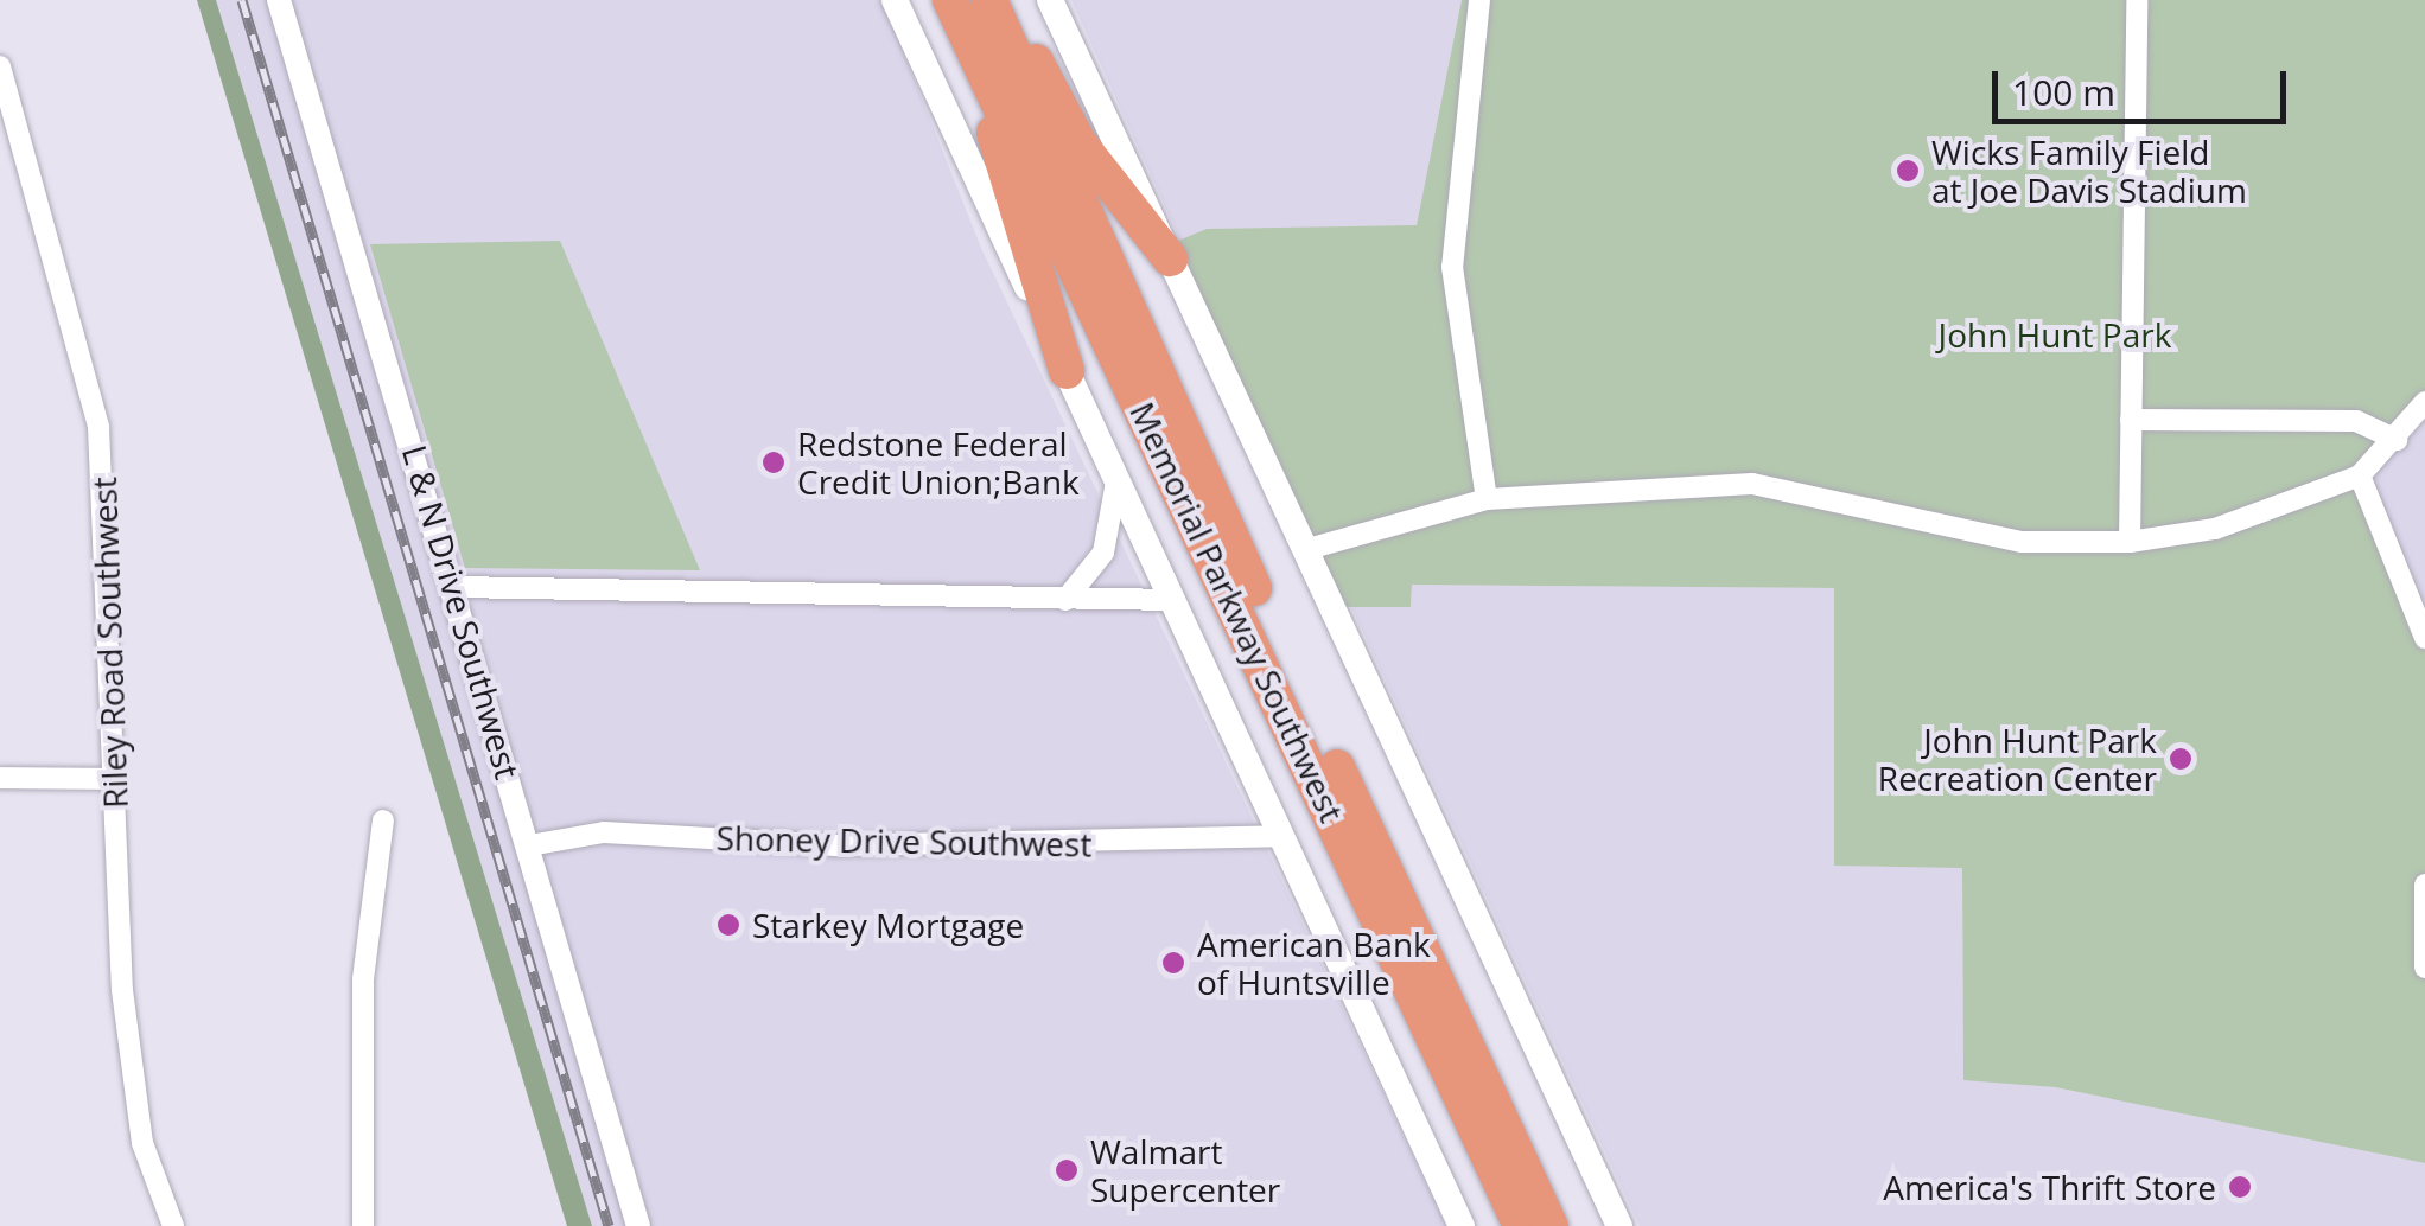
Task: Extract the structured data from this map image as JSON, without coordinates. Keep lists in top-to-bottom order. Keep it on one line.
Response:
{"streets":{"highway":["Memorial Parkway Southwest"],"street":["L & N Drive Southwest","Riley Road Southwest","Shoney Drive Southwest"]},"crossings":[["L & N Drive Southwest","Shoney Drive Southwest"]],"parks":["John Hunt Park"],"places":["Wicks Family Field at Joe Davis Stadium","Redstone Federal Credit Union;Bank","John Hunt Park Recreation Center","Starkey Mortgage","American Bank of Huntsville","Walmart Supercenter","America's Thrift Store"],"scale_bar":"100 m"}
